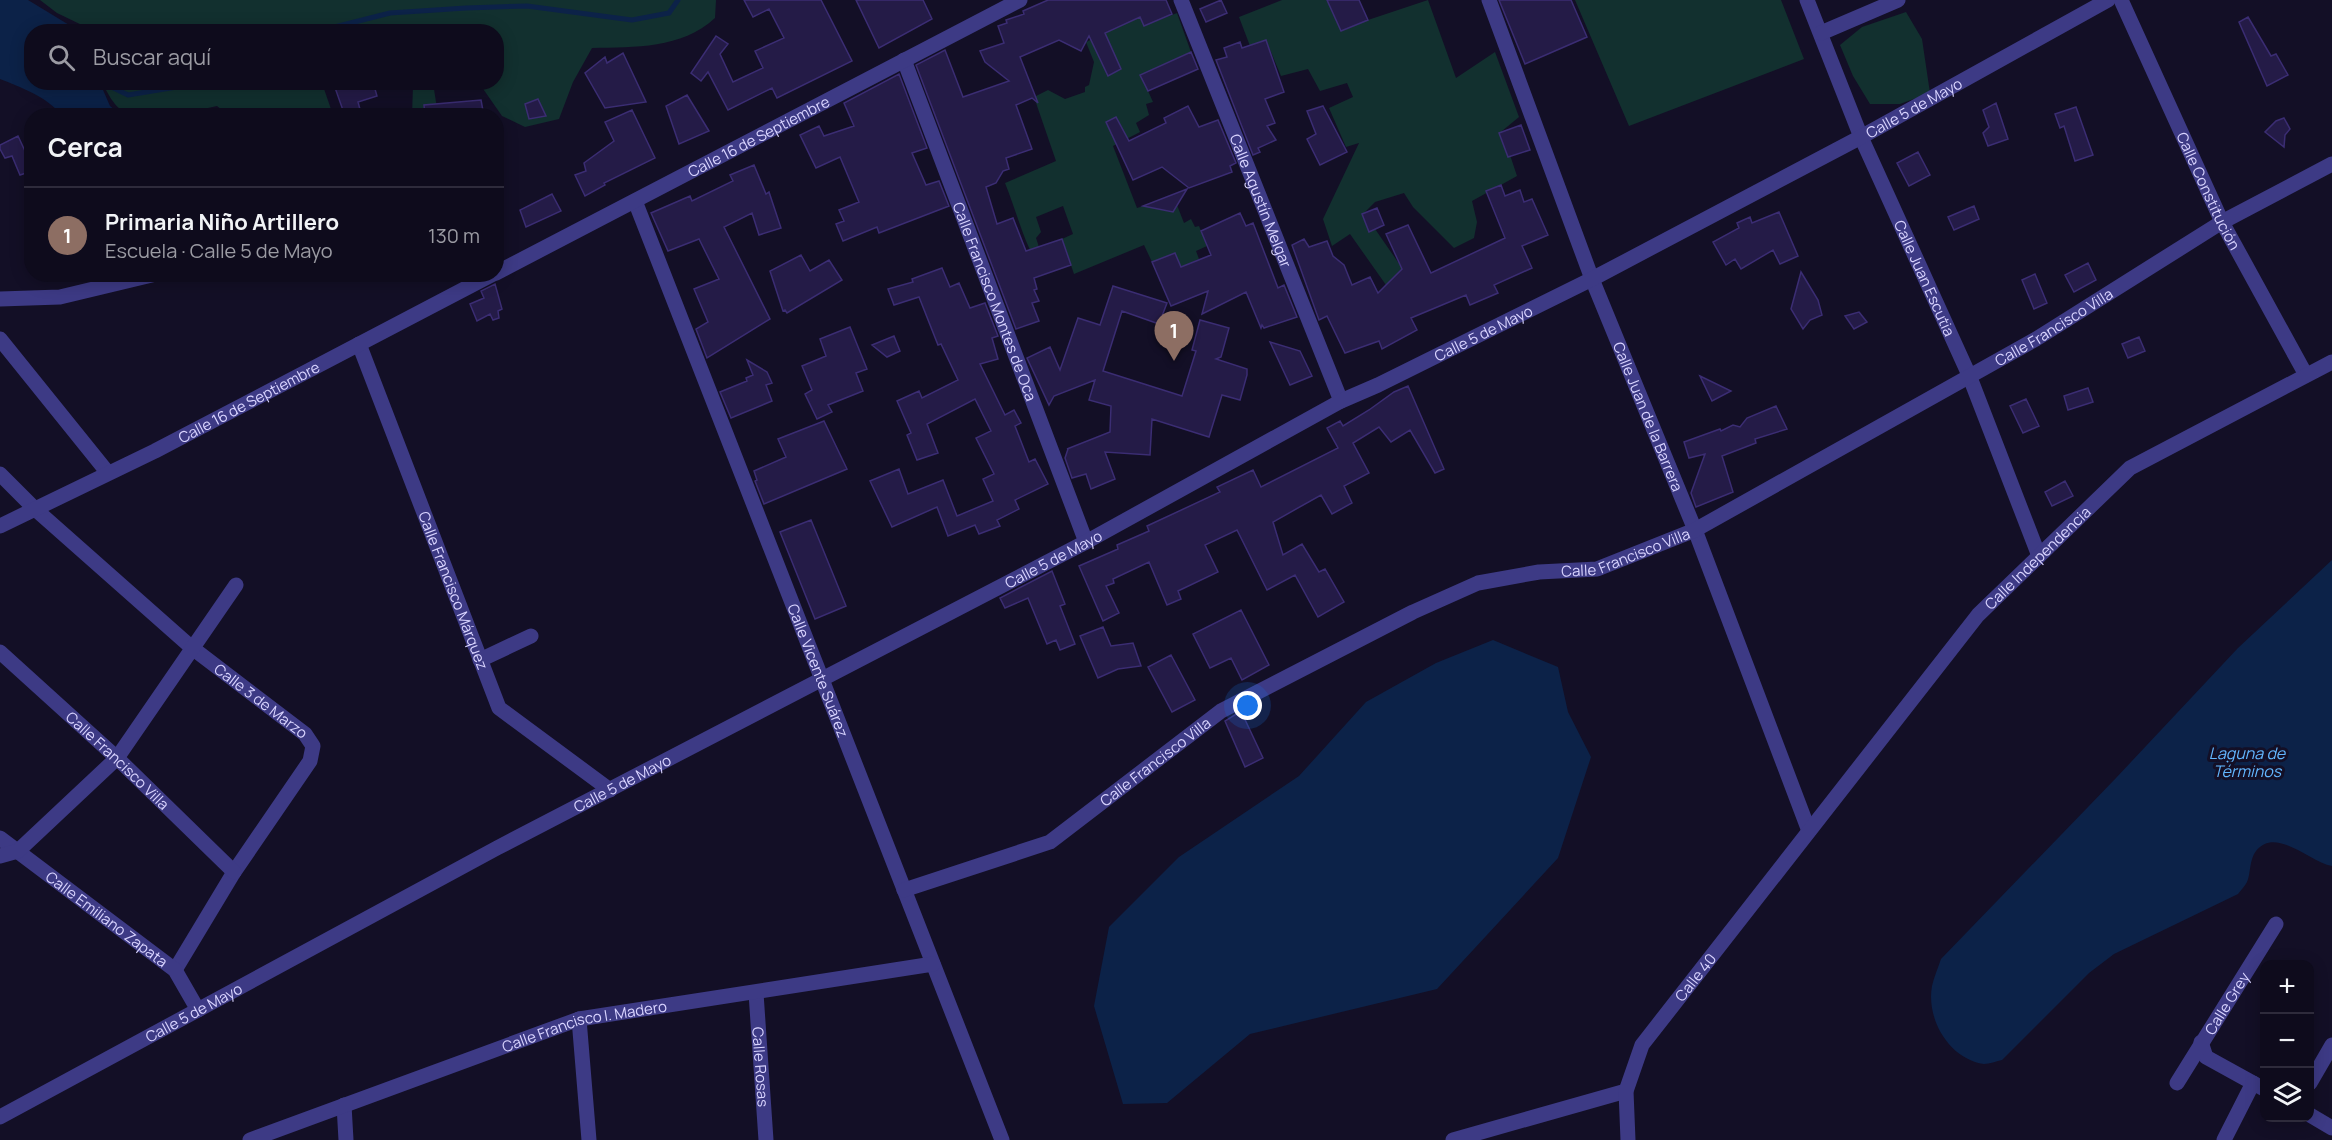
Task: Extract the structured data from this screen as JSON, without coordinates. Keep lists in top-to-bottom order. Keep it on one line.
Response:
{"streets":{"street":["Calle 5 de Mayo","Calle 16 de Septiembre","Calle Constitución","Calle Agustín Melgar","Calle Juan Escutia","Calle Francisco Montes de Oca","Calle Francisco Villa","Calle Juan de la Barrera","Calle Independencia","Calle Francisco Márquez","Calle Vicente Suárez","Calle 3 de Marzo","Calle Emiliano Zapata","Calle 40","Calle Grey","Calle Francisco I. Madero","Calle Rosas"]},"crossings":[["Calle 5 de Mayo","Calle Agustín Melgar"],["Calle 5 de Mayo","Calle Juan Escutia"],["Calle 5 de Mayo","Calle Francisco Montes de Oca"],["Calle 5 de Mayo","Calle Juan de la Barrera"],["Calle 5 de Mayo","Calle Francisco Márquez"],["Calle 5 de Mayo","Calle Vicente Suárez"],["Calle 5 de Mayo","Calle Emiliano Zapata"],["Calle 16 de Septiembre","Calle Francisco Montes de Oca"],["Calle 16 de Septiembre","Calle Francisco Márquez"],["Calle 16 de Septiembre","Calle Vicente Suárez"],["Calle 16 de Septiembre","Calle 3 de Marzo"],["Calle Constitución","Calle Francisco Villa"],["Calle Constitución","Calle Independencia"],["Calle Juan Escutia","Calle Francisco Villa"],["Calle Juan Escutia","Calle Independencia"],["Calle Francisco Villa","Calle Juan de la Barrera"],["Calle Francisco Villa","Calle Vicente Suárez"],["Calle Francisco Villa","Calle 3 de Marzo"],["Calle Juan de la Barrera","Calle Independencia"],["Calle Juan de la Barrera","Calle 40"],["Calle Independencia","Calle 40"],["Calle Vicente Suárez","Calle Francisco I. Madero"],["Calle 3 de Marzo","Calle Emiliano Zapata"],["Calle Francisco I. Madero","Calle Rosas"]],"water":["Laguna de Términos"],"page":{"search":"Buscar aquí","heading":"Cerca","list":[{"mark":"1","name":"Primaria Niño Artillero","note":"Escuela · Calle 5 de Mayo","value":"130 m"}],"pins":"1","map_buttons":["+","−"]}}
